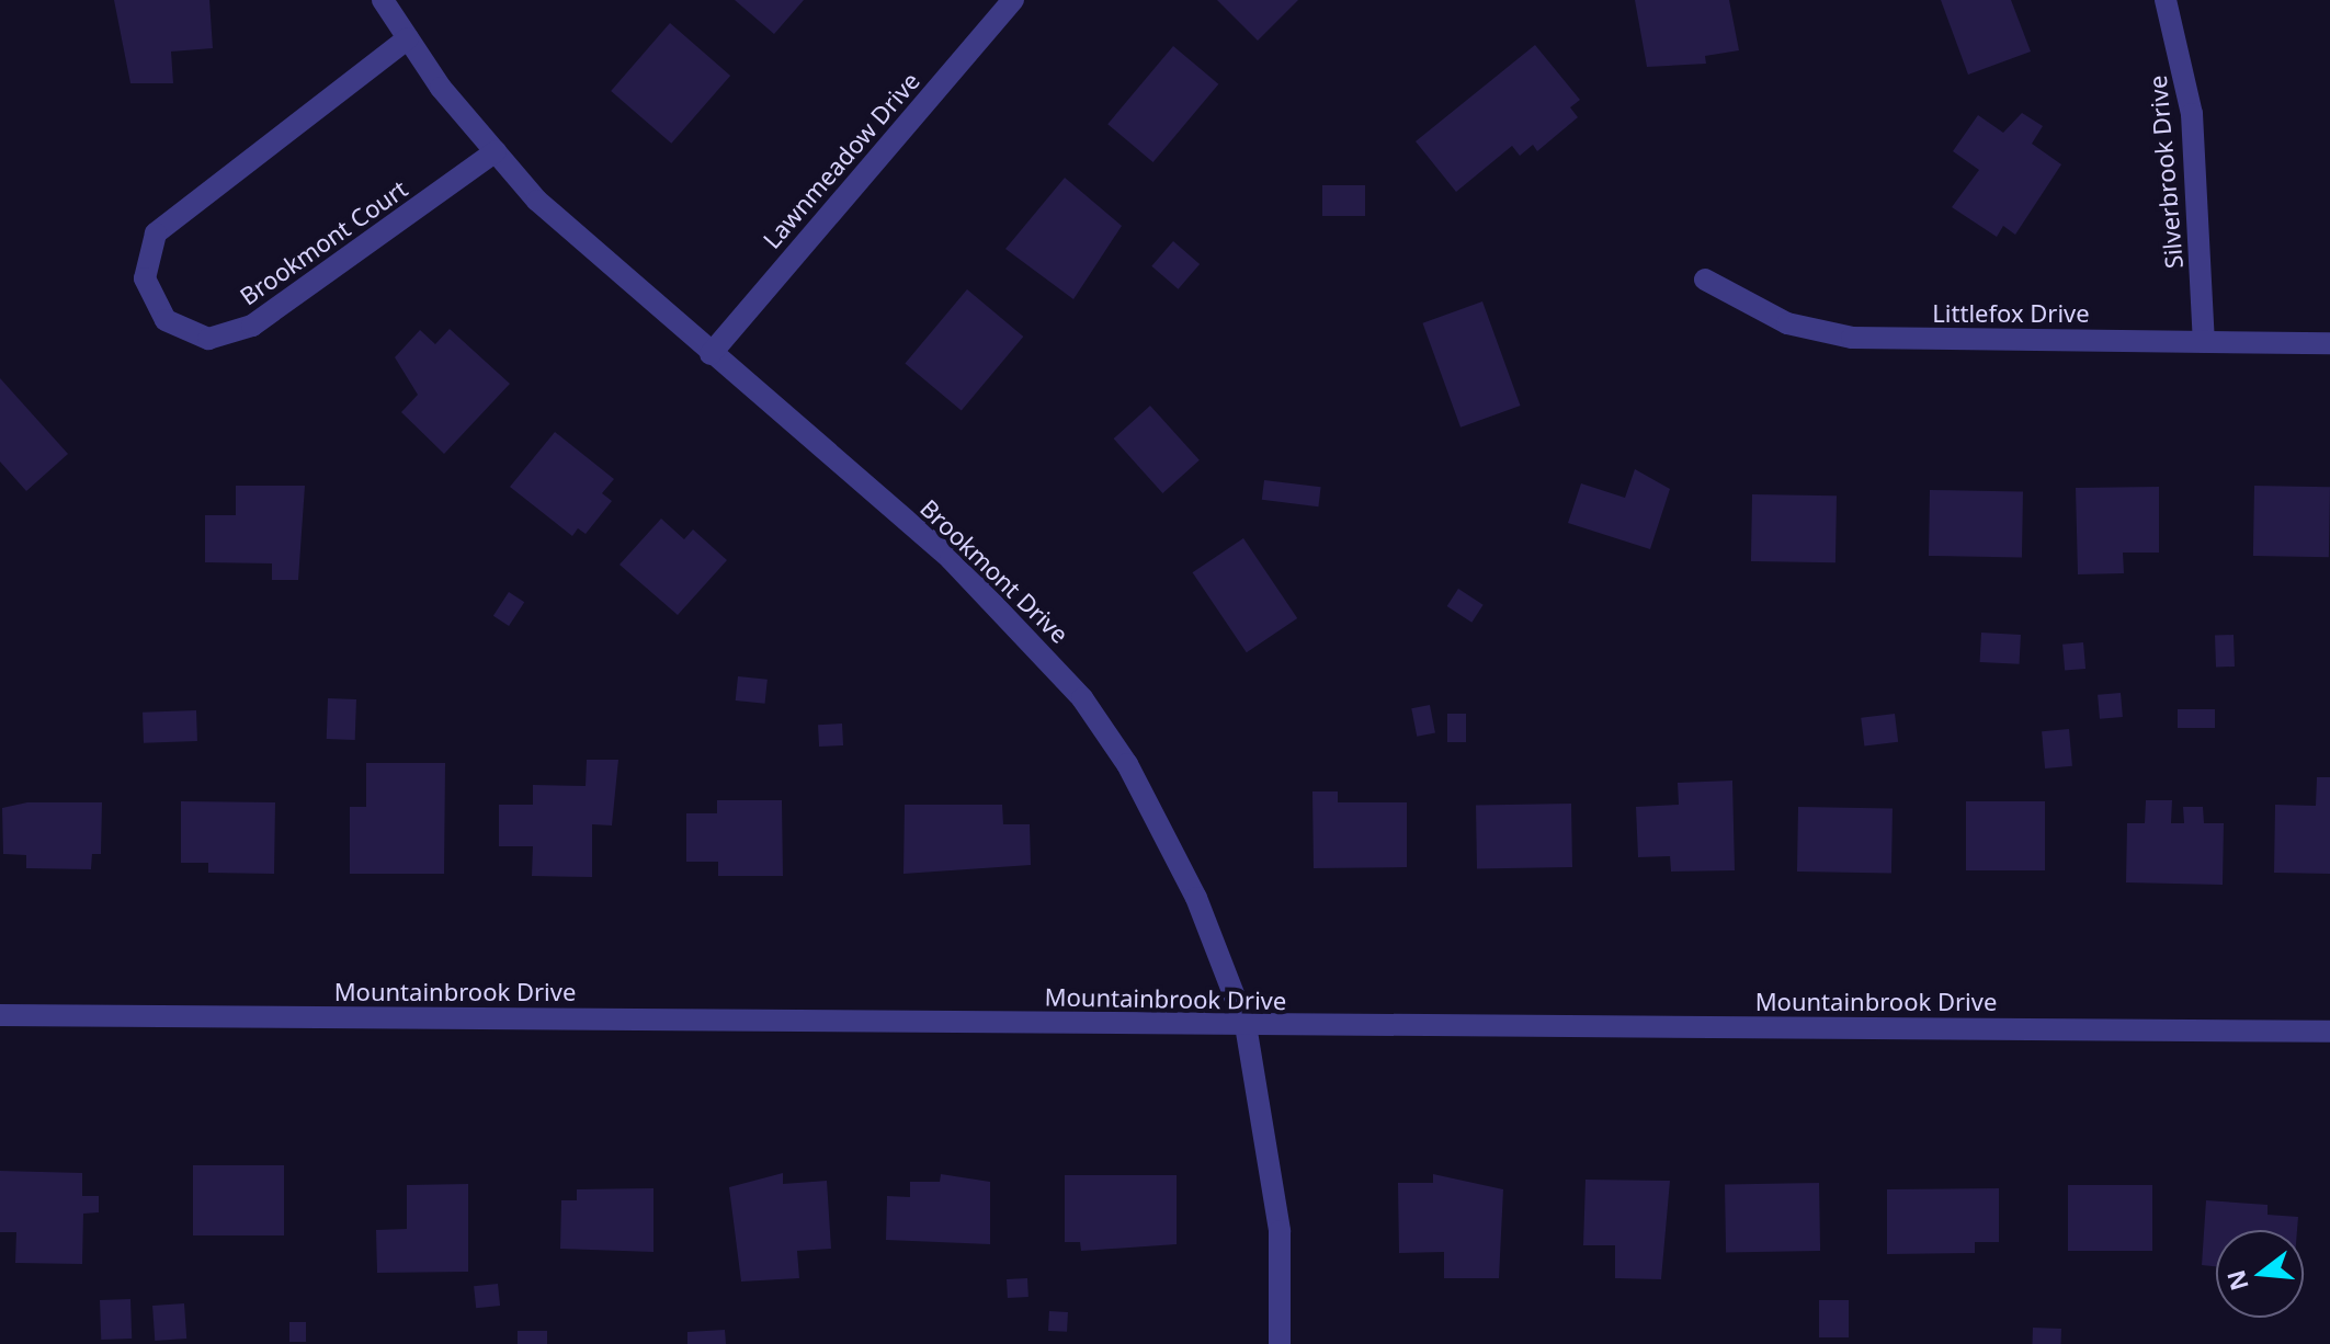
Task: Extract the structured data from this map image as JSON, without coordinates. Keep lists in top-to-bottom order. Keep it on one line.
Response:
{"streets":{"street":["Lawnmeadow Drive","Silverbrook Drive","Brookmont Court","Littlefox Drive","Brookmont Drive","Mountainbrook Drive"]},"crossings":[["Lawnmeadow Drive","Brookmont Drive"],["Silverbrook Drive","Littlefox Drive"],["Brookmont Court","Brookmont Drive"],["Brookmont Drive","Mountainbrook Drive"]],"north":"left"}
